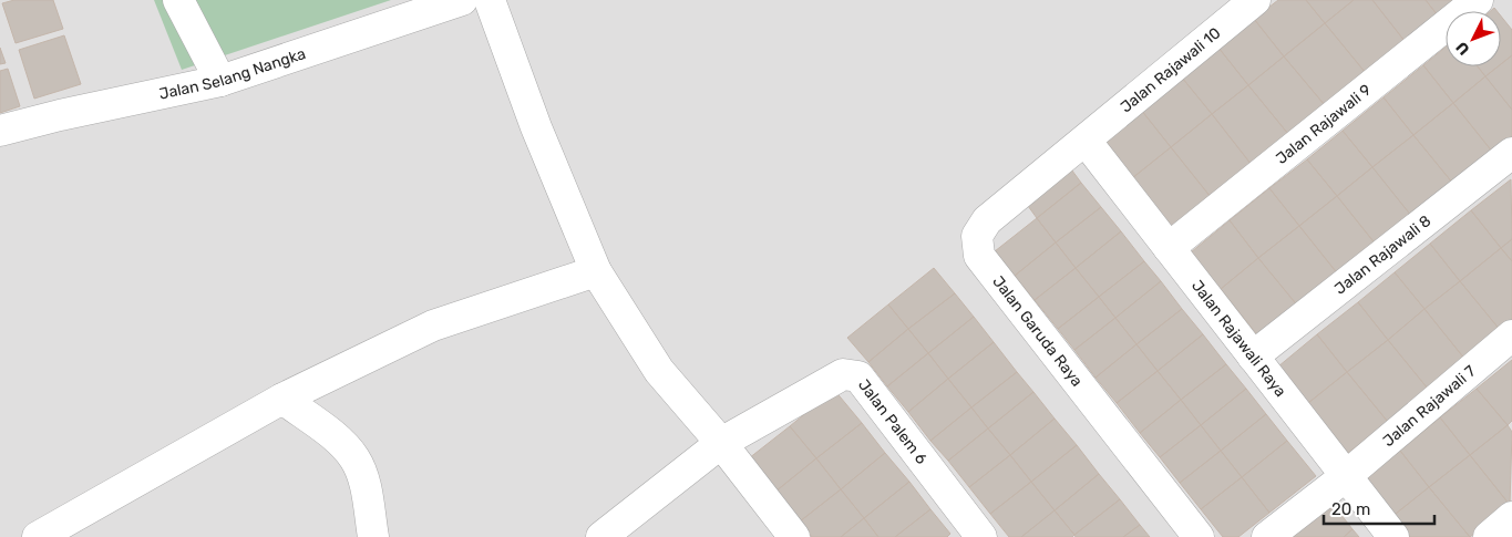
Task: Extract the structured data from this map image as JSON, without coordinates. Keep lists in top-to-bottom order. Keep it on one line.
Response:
{"streets":{"street":["Jalan Rajawali 10","Jalan Selang Nangka","Jalan Rajawali 9","Jalan Rajawali 8","Jalan Garuda Raya","Jalan Rajawali Raya","Jalan Rajawali 7","Jalan Palem 6"]},"crossings":[["Jalan Rajawali 10","Jalan Garuda Raya"],["Jalan Rajawali 10","Jalan Rajawali Raya"],["Jalan Rajawali 9","Jalan Rajawali Raya"],["Jalan Rajawali 8","Jalan Rajawali Raya"],["Jalan Garuda Raya","Jalan Rajawali Raya"],["Jalan Rajawali Raya","Jalan Rajawali 7"]],"scale_bar":"20 m","north":"bottom left"}
